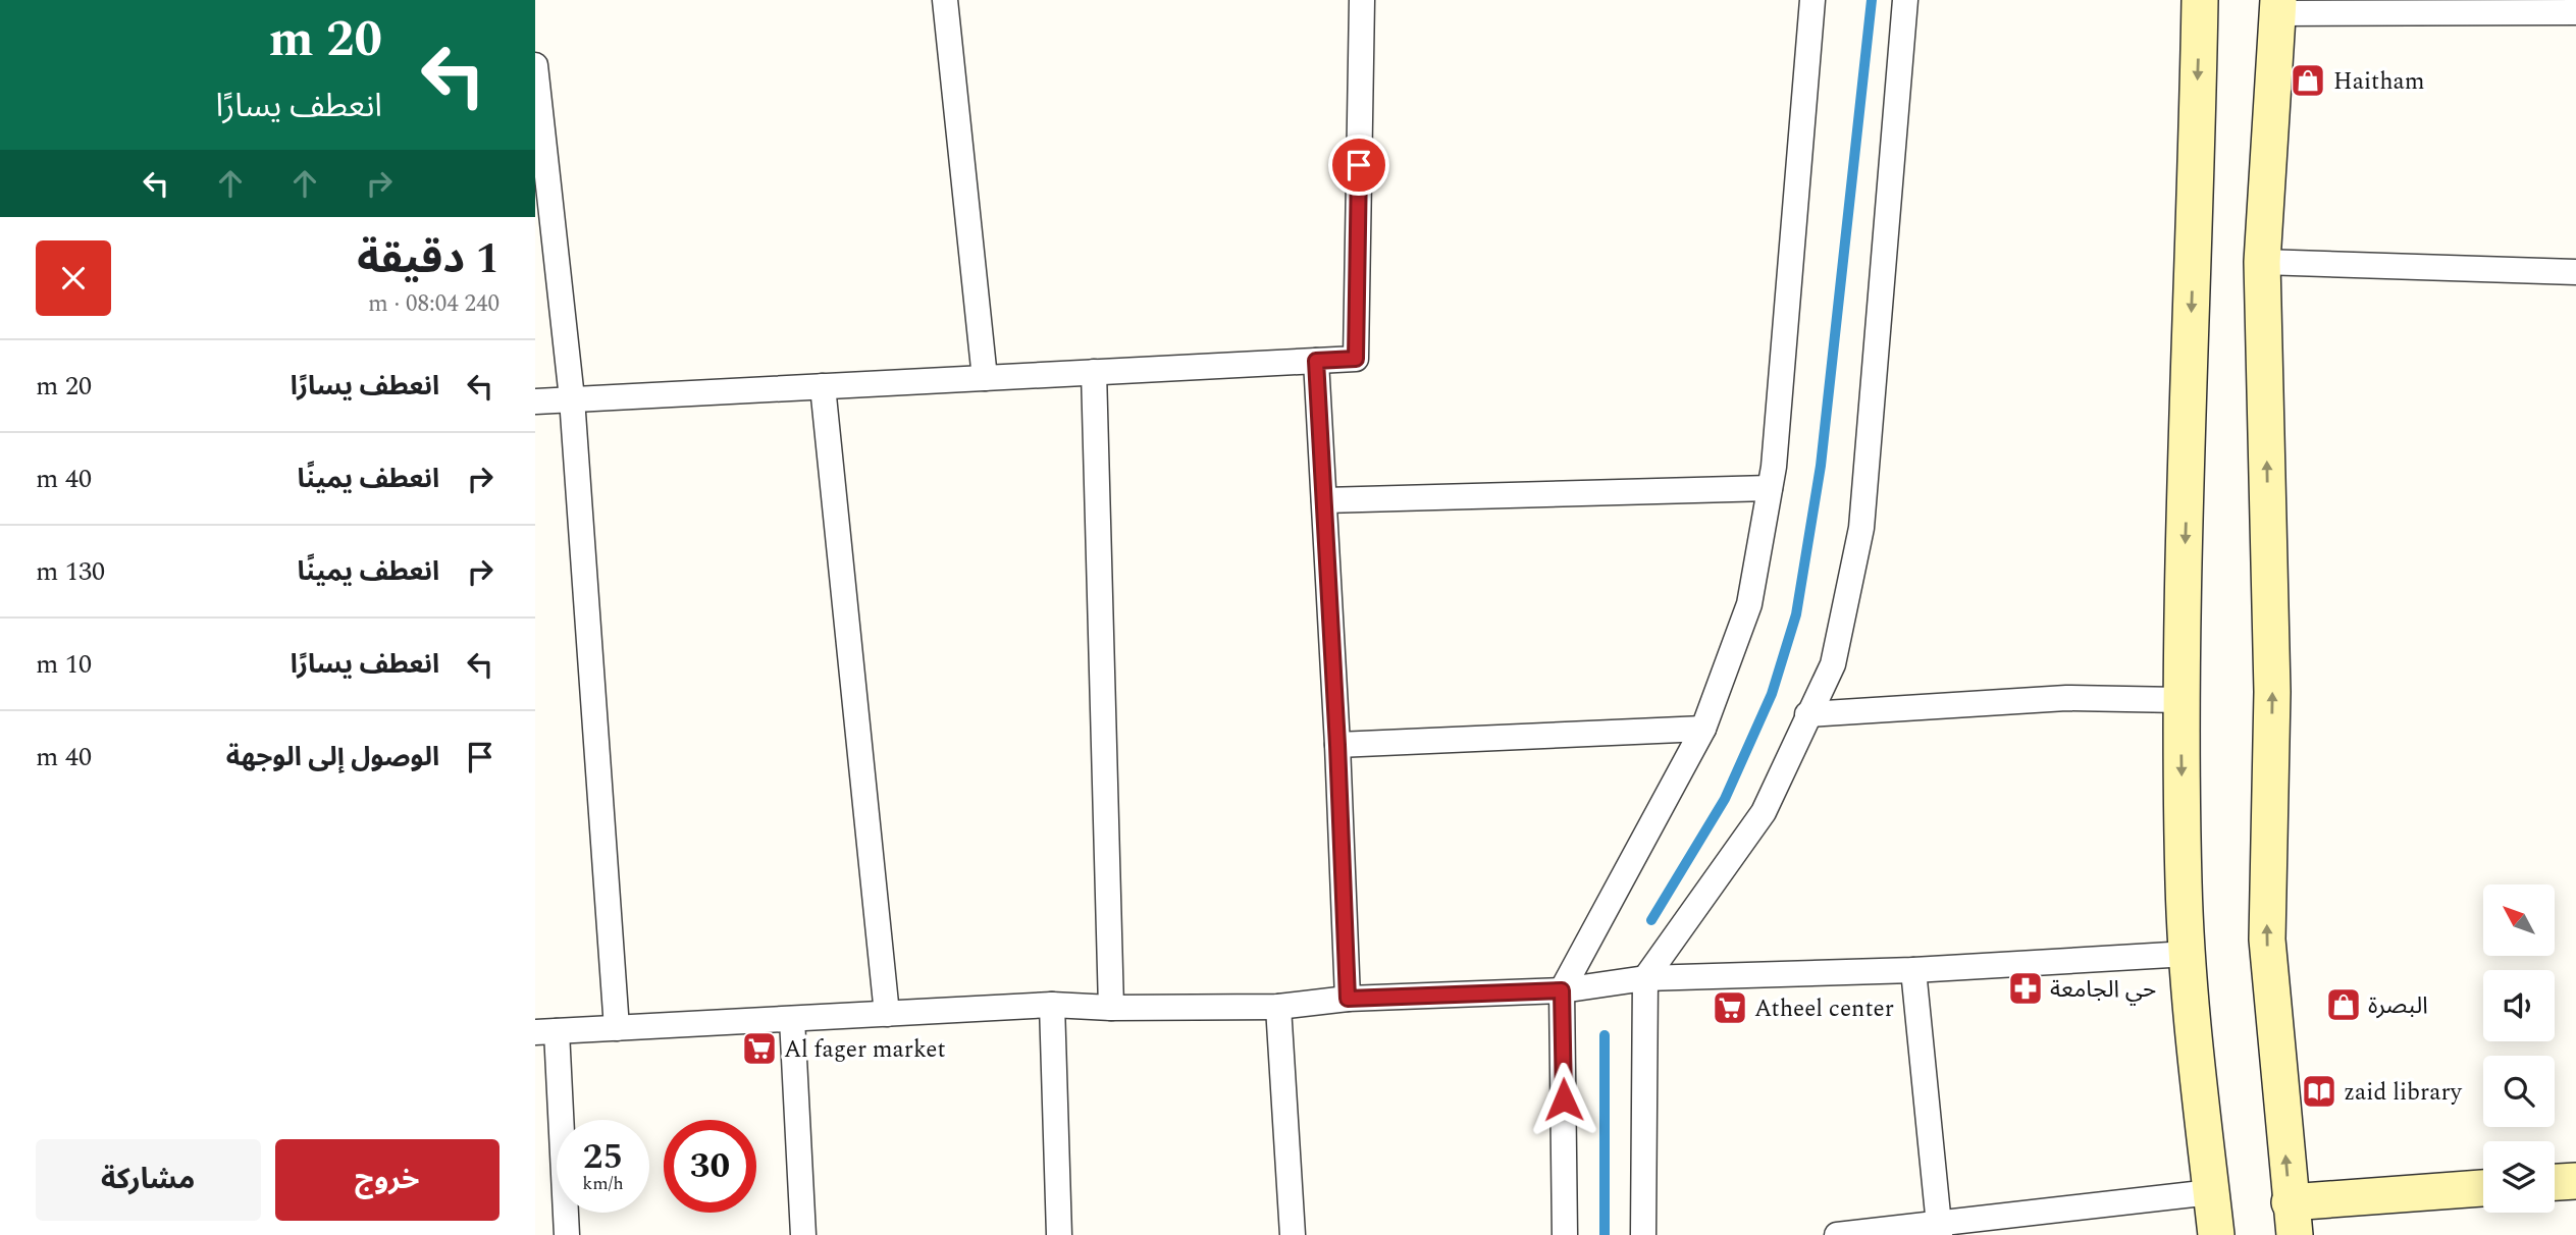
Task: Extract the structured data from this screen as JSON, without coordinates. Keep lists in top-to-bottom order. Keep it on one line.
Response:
{"places":{"shop":["Haitham","البصرة"],"pharmacy":["حي الجامعة"],"supermarket":["Atheel center","Al fager market"],"library":["zaid library"]},"north":"top left","page":{"turn":["20 m","انعطف يسارًا"],"heading":["1 دقيقة","240 m · 08:04"],"list":[{"name":"انعطف يسارًا","value":"20 m"},{"name":"انعطف يمينًا","value":"40 m"},{"name":"انعطف يمينًا","value":"130 m"},{"name":"انعطف يسارًا","value":"10 m"},{"name":"الوصول إلى الوجهة","value":"40 m"}],"speed":"25 km/h","limit":"30","buttons":["خروج","مشاركة"]}}
